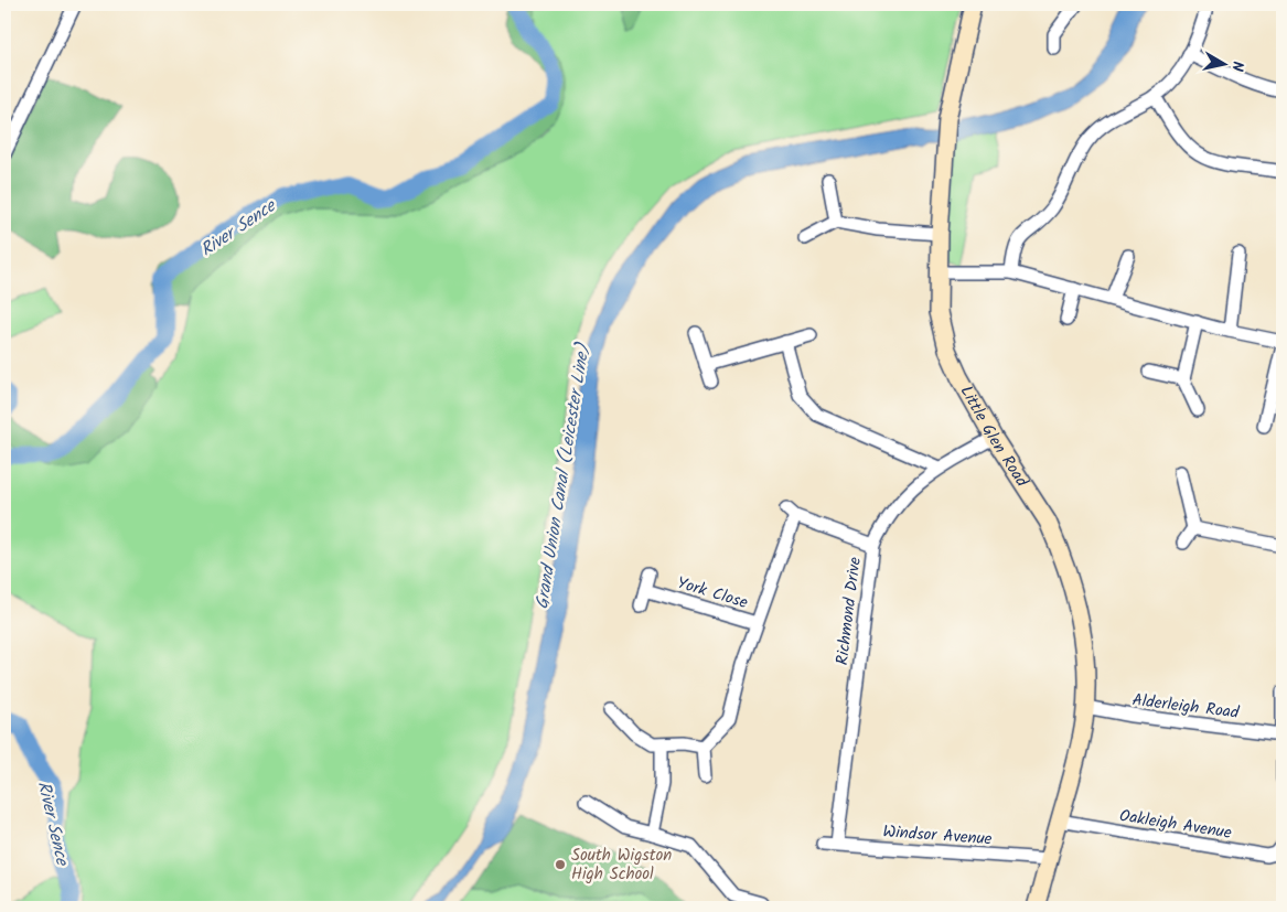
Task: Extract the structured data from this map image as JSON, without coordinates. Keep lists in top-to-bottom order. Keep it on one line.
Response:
{"streets":{"main road":["Little Glen Road"],"street":["York Close","Richmond Drive","Alderleigh Road","Oakleigh Avenue","Windsor Avenue"]},"crossings":[["Little Glen Road","Richmond Drive"],["Little Glen Road","Alderleigh Road"],["Little Glen Road","Oakleigh Avenue"],["Little Glen Road","Windsor Avenue"],["York Close","Richmond Drive"],["Richmond Drive","Windsor Avenue"]],"water":["River Sence","Grand Union Canal (Leicester Line)"],"places":["South Wigston High School"],"north":"right"}
